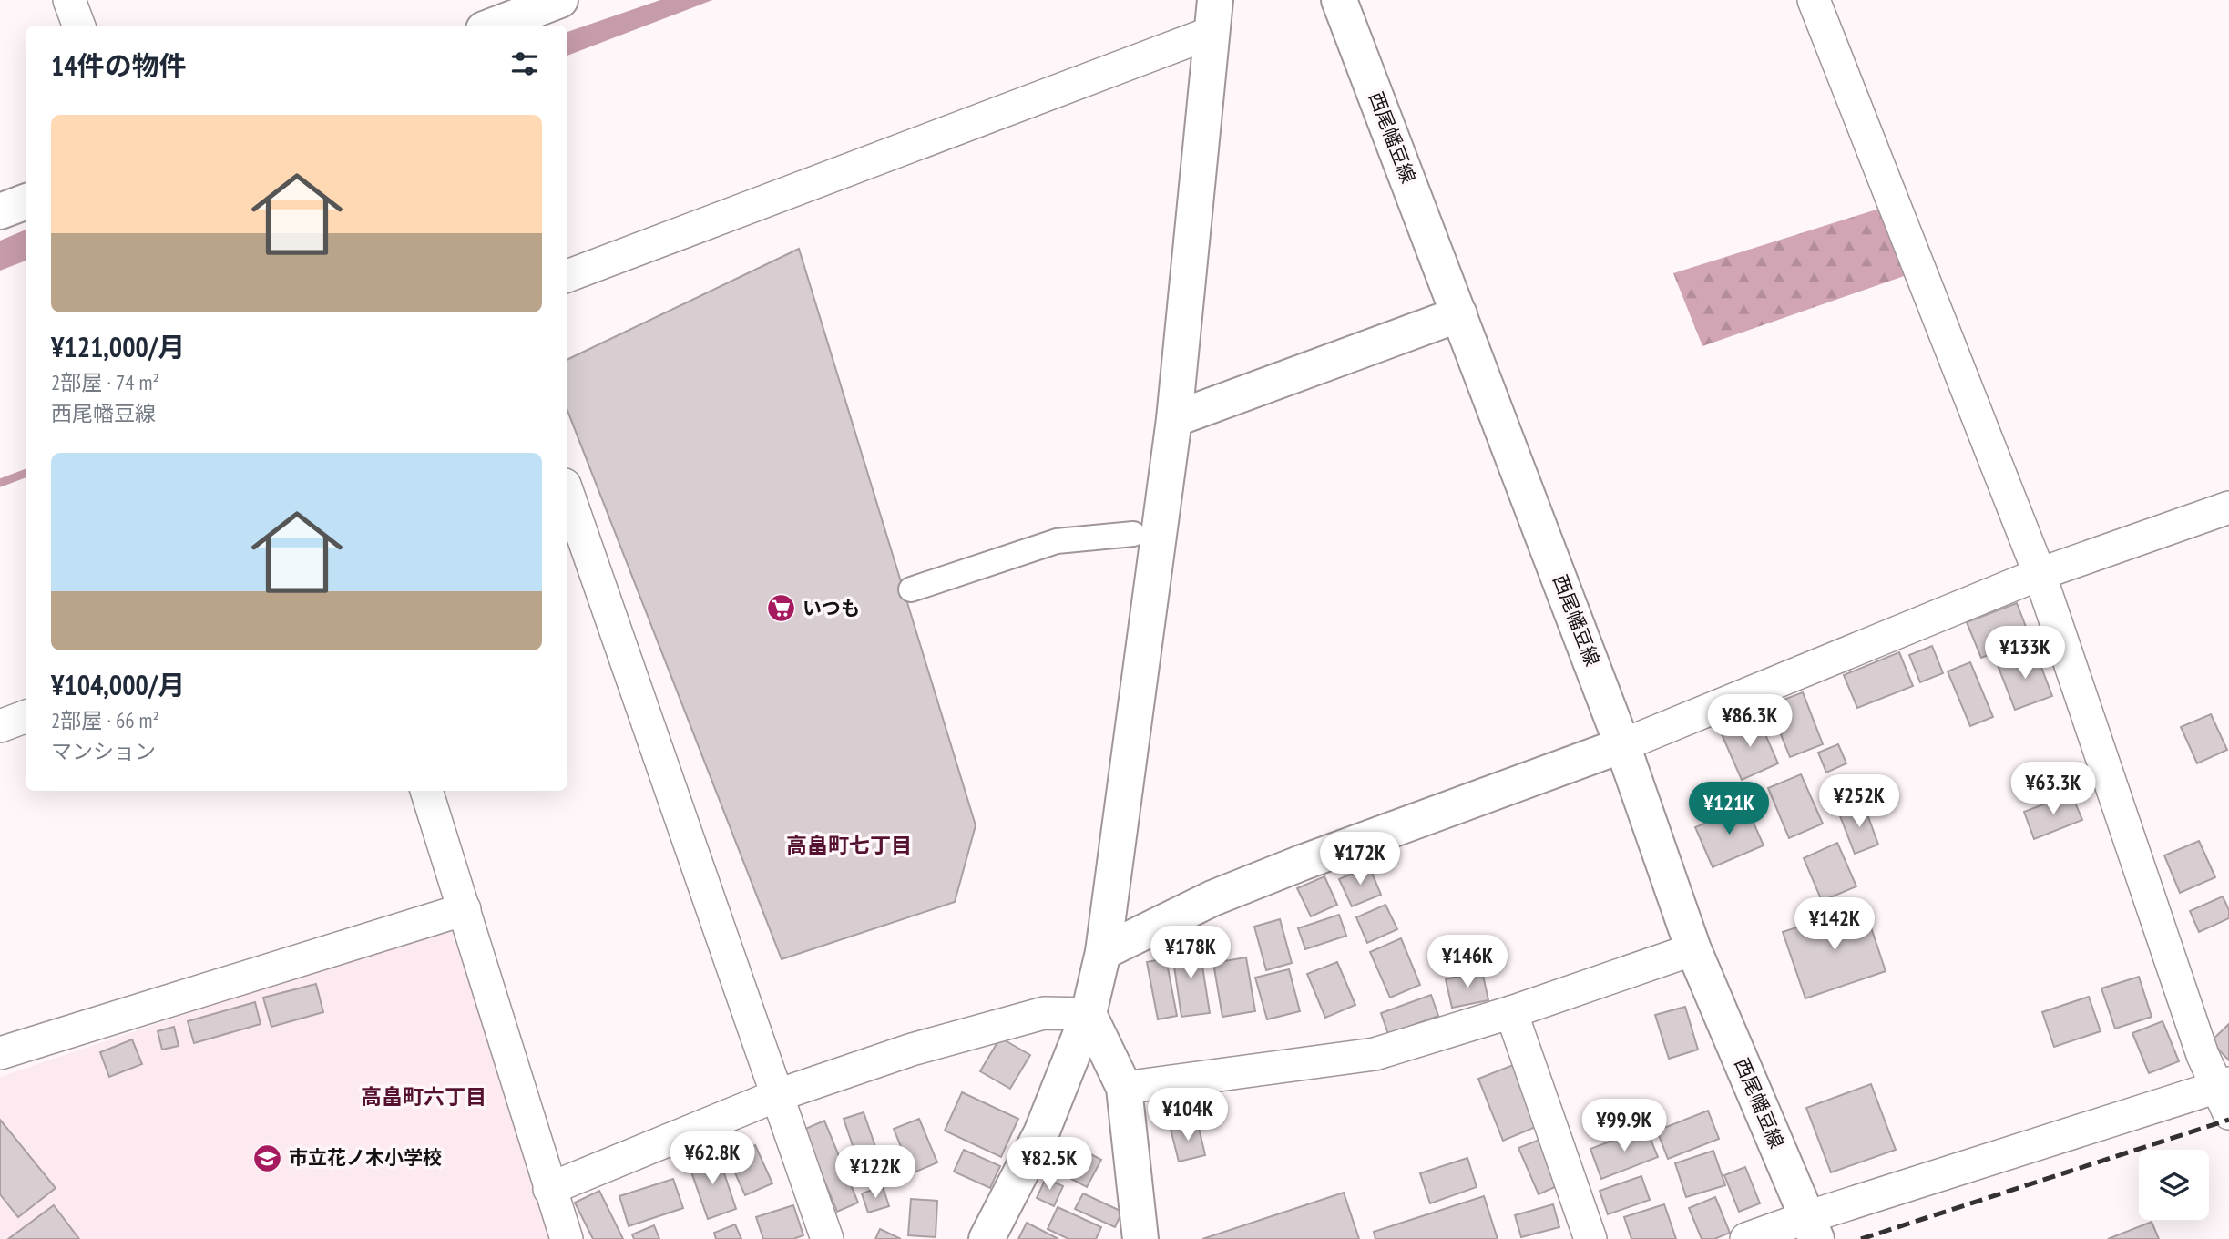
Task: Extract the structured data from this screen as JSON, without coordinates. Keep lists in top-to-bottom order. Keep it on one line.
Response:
{"streets":{"street":["西尾幡豆線"]},"districts":["高畠町七丁目","高畠町六丁目"],"places":{"supermarket":["いつも"],"school or university":["市立花ノ木小学校"]},"page":{"heading":"14件の物件","list":[{"name":"¥121,000/月","note":"2部屋 · 74 m² · 西尾幡豆線"},{"name":"¥104,000/月","note":"2部屋 · 66 m² · マンション"}],"price":["¥133K","¥86.3K","¥63.3K","¥252K","¥121K","¥172K","¥142K","¥178K","¥146K","¥104K","¥99.9K","¥62.8K","¥82.5K","¥122K"]}}
